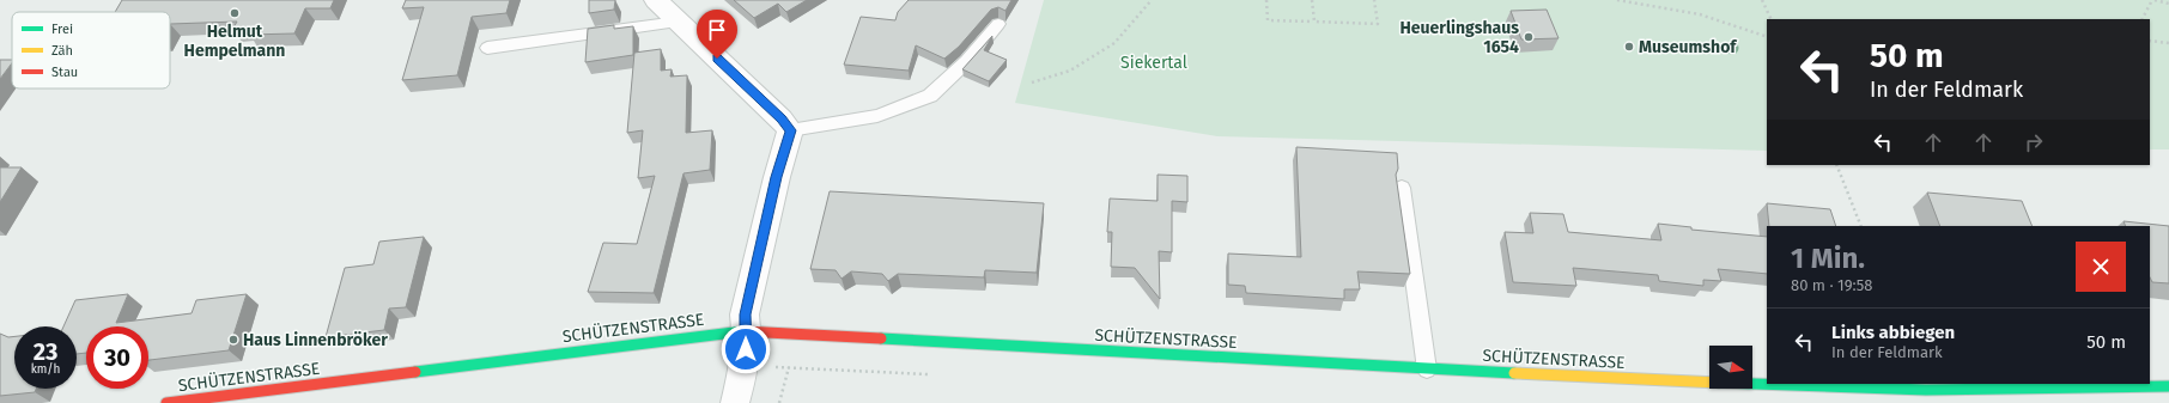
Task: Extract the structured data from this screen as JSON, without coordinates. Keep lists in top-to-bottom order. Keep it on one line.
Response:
{"streets":{"street":["SCHÜTZENSTRASSE"]},"parks":["Siekertal"],"places":["Helmut Hempelmann","Heuerlingshaus 1654","Museumshof","Haus Linnenbröker"],"legend":["Frei","Zäh","Stau"],"north":"right","page":{"turn":["50 m","In der Feldmark"],"heading":["1 Min.","80 m · 19:58"],"list":[{"name":"Links abbiegen","note":"In der Feldmark","value":"50 m"}],"speed":"23 km/h","limit":"30"}}
